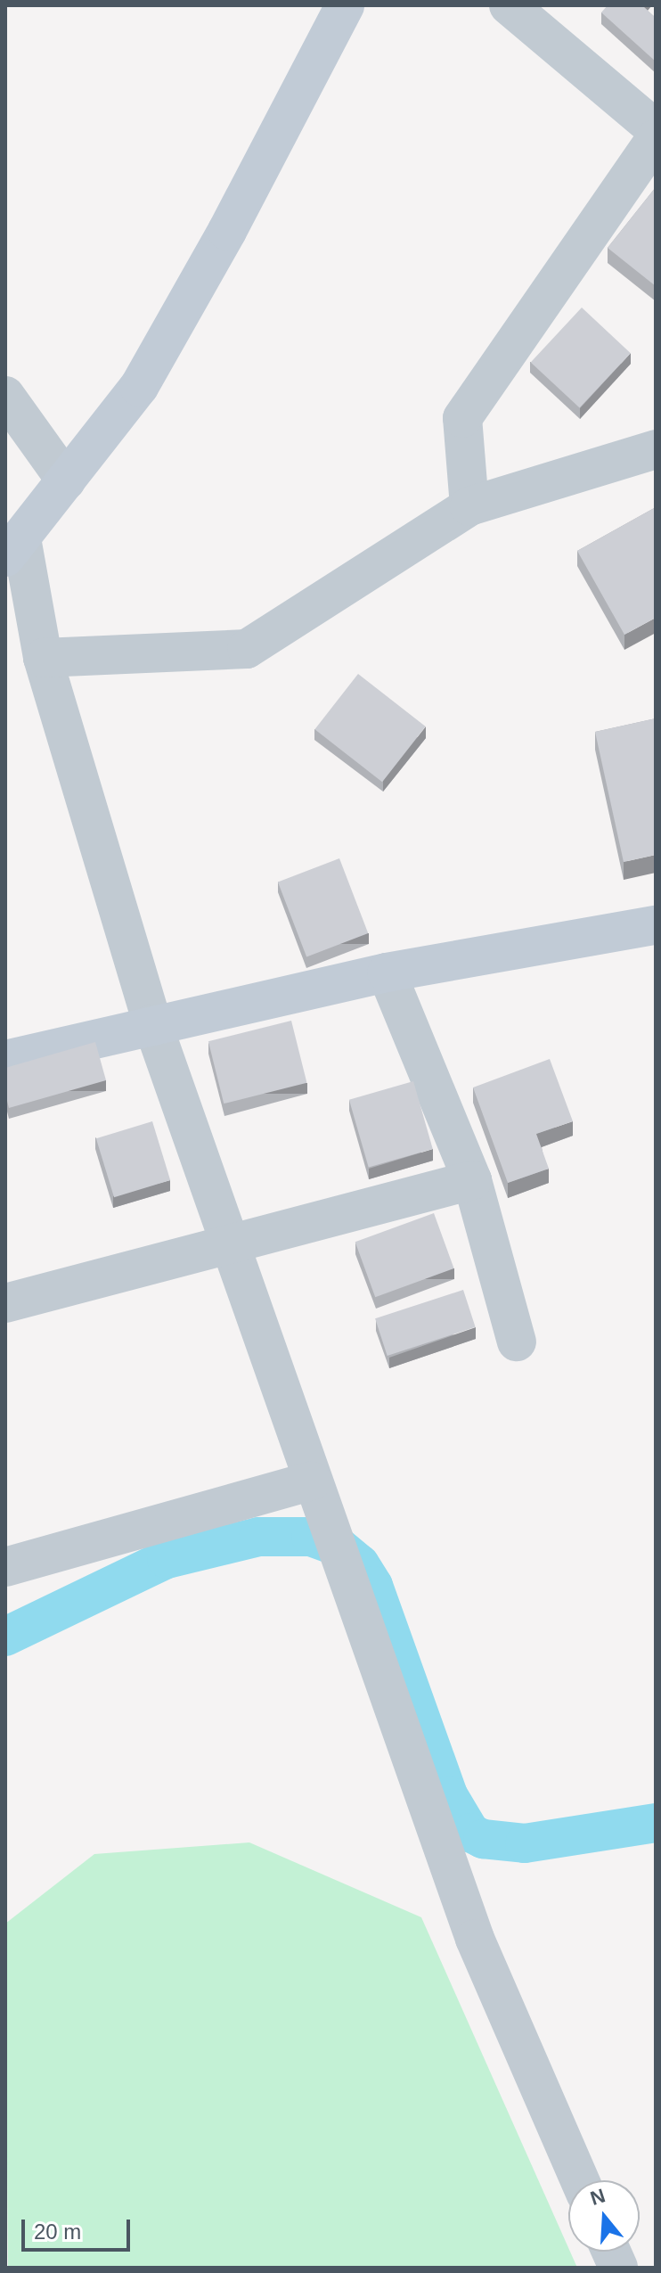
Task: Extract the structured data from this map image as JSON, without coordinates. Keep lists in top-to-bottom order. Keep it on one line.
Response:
{"scale_bar":"20 m","north":"top"}
